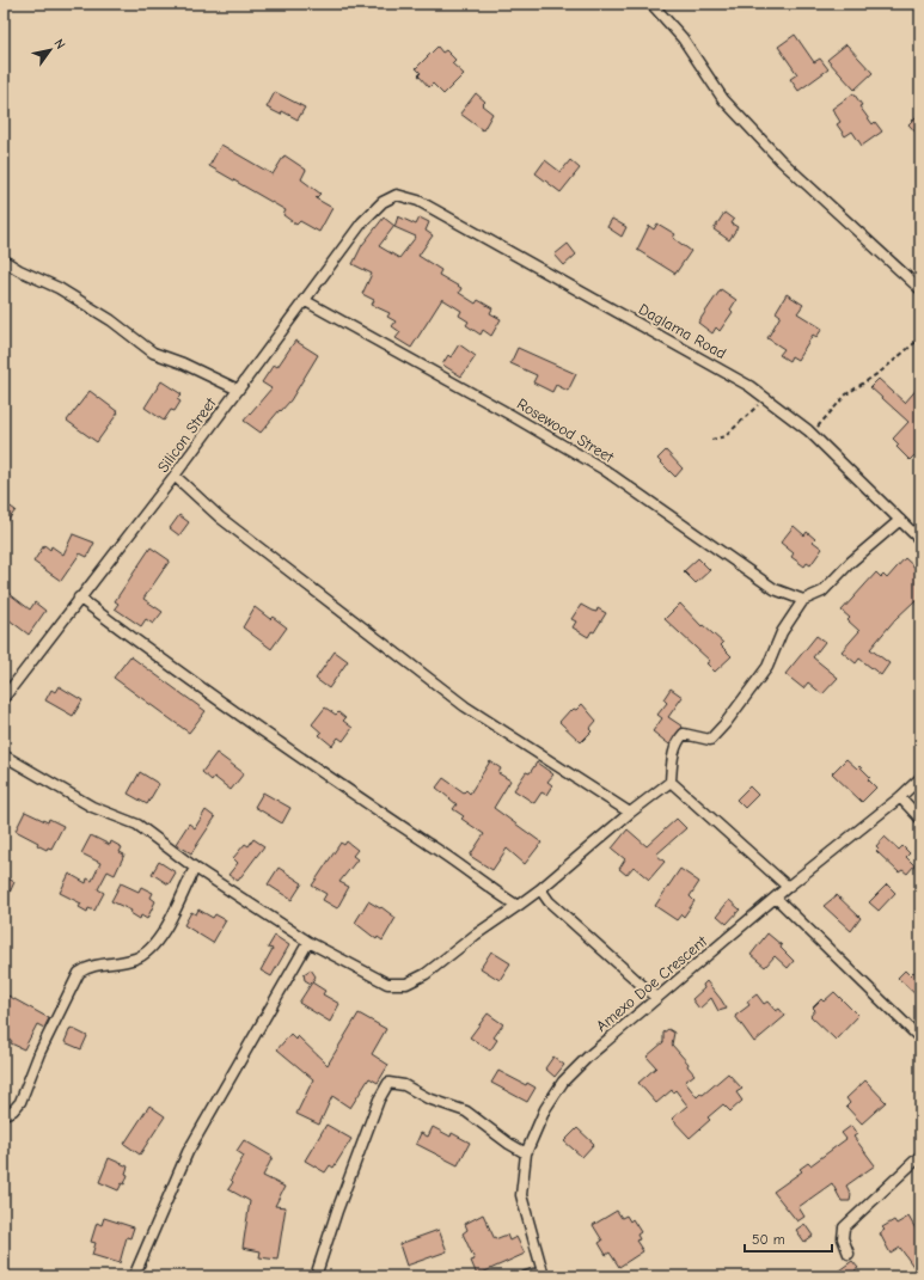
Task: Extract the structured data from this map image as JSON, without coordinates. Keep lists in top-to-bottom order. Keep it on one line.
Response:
{"streets":{"street":["Daglama Road","Rosewood Street","Silicon Street","Amexo Doe Crescent"]},"crossings":[["Daglama Road","Silicon Street"],["Rosewood Street","Silicon Street"]],"scale_bar":"50 m","north":"top right"}
